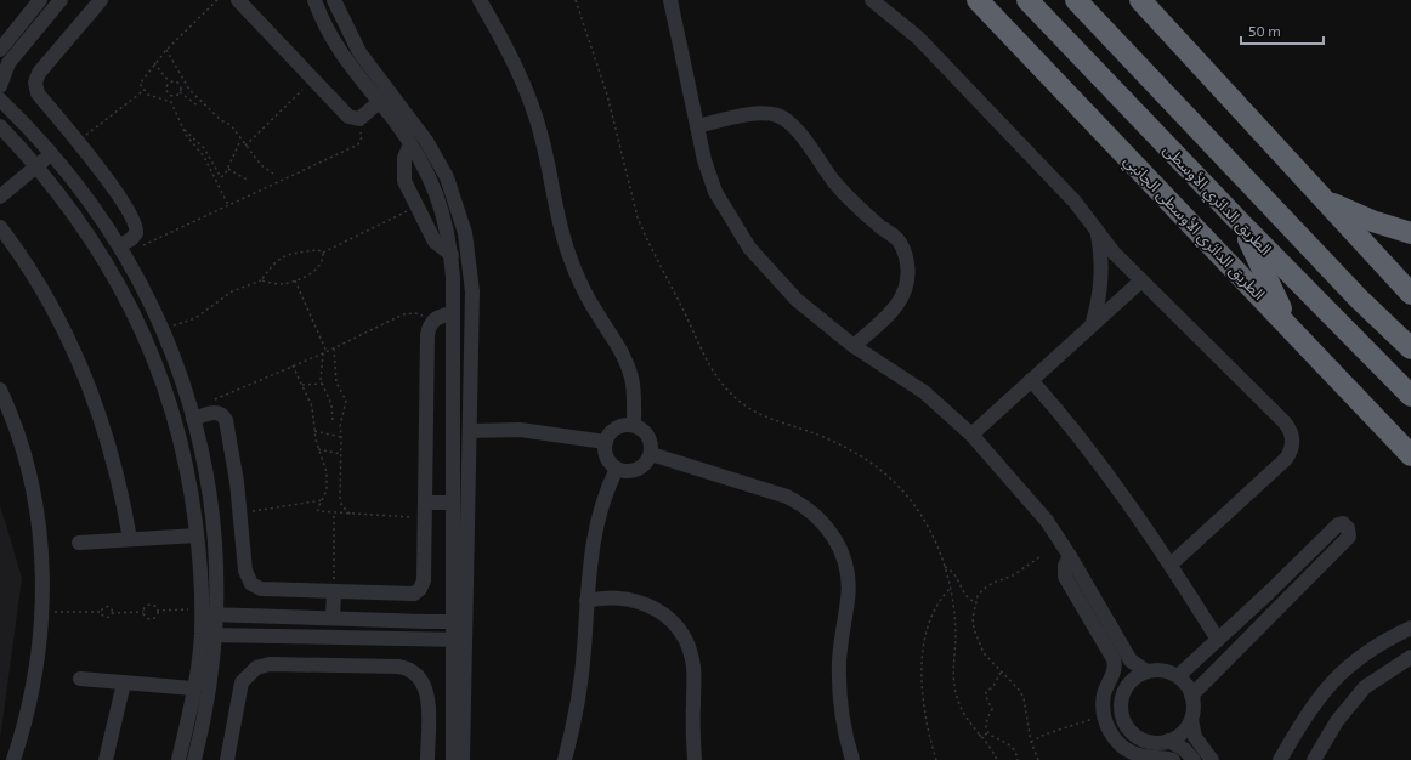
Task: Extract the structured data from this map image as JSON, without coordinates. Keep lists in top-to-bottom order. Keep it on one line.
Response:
{"streets":{"highway":["الطريق الدائري الأوسطى","الطريق الدائري الأوسطى الجانبي"]},"scale_bar":"50 m"}
